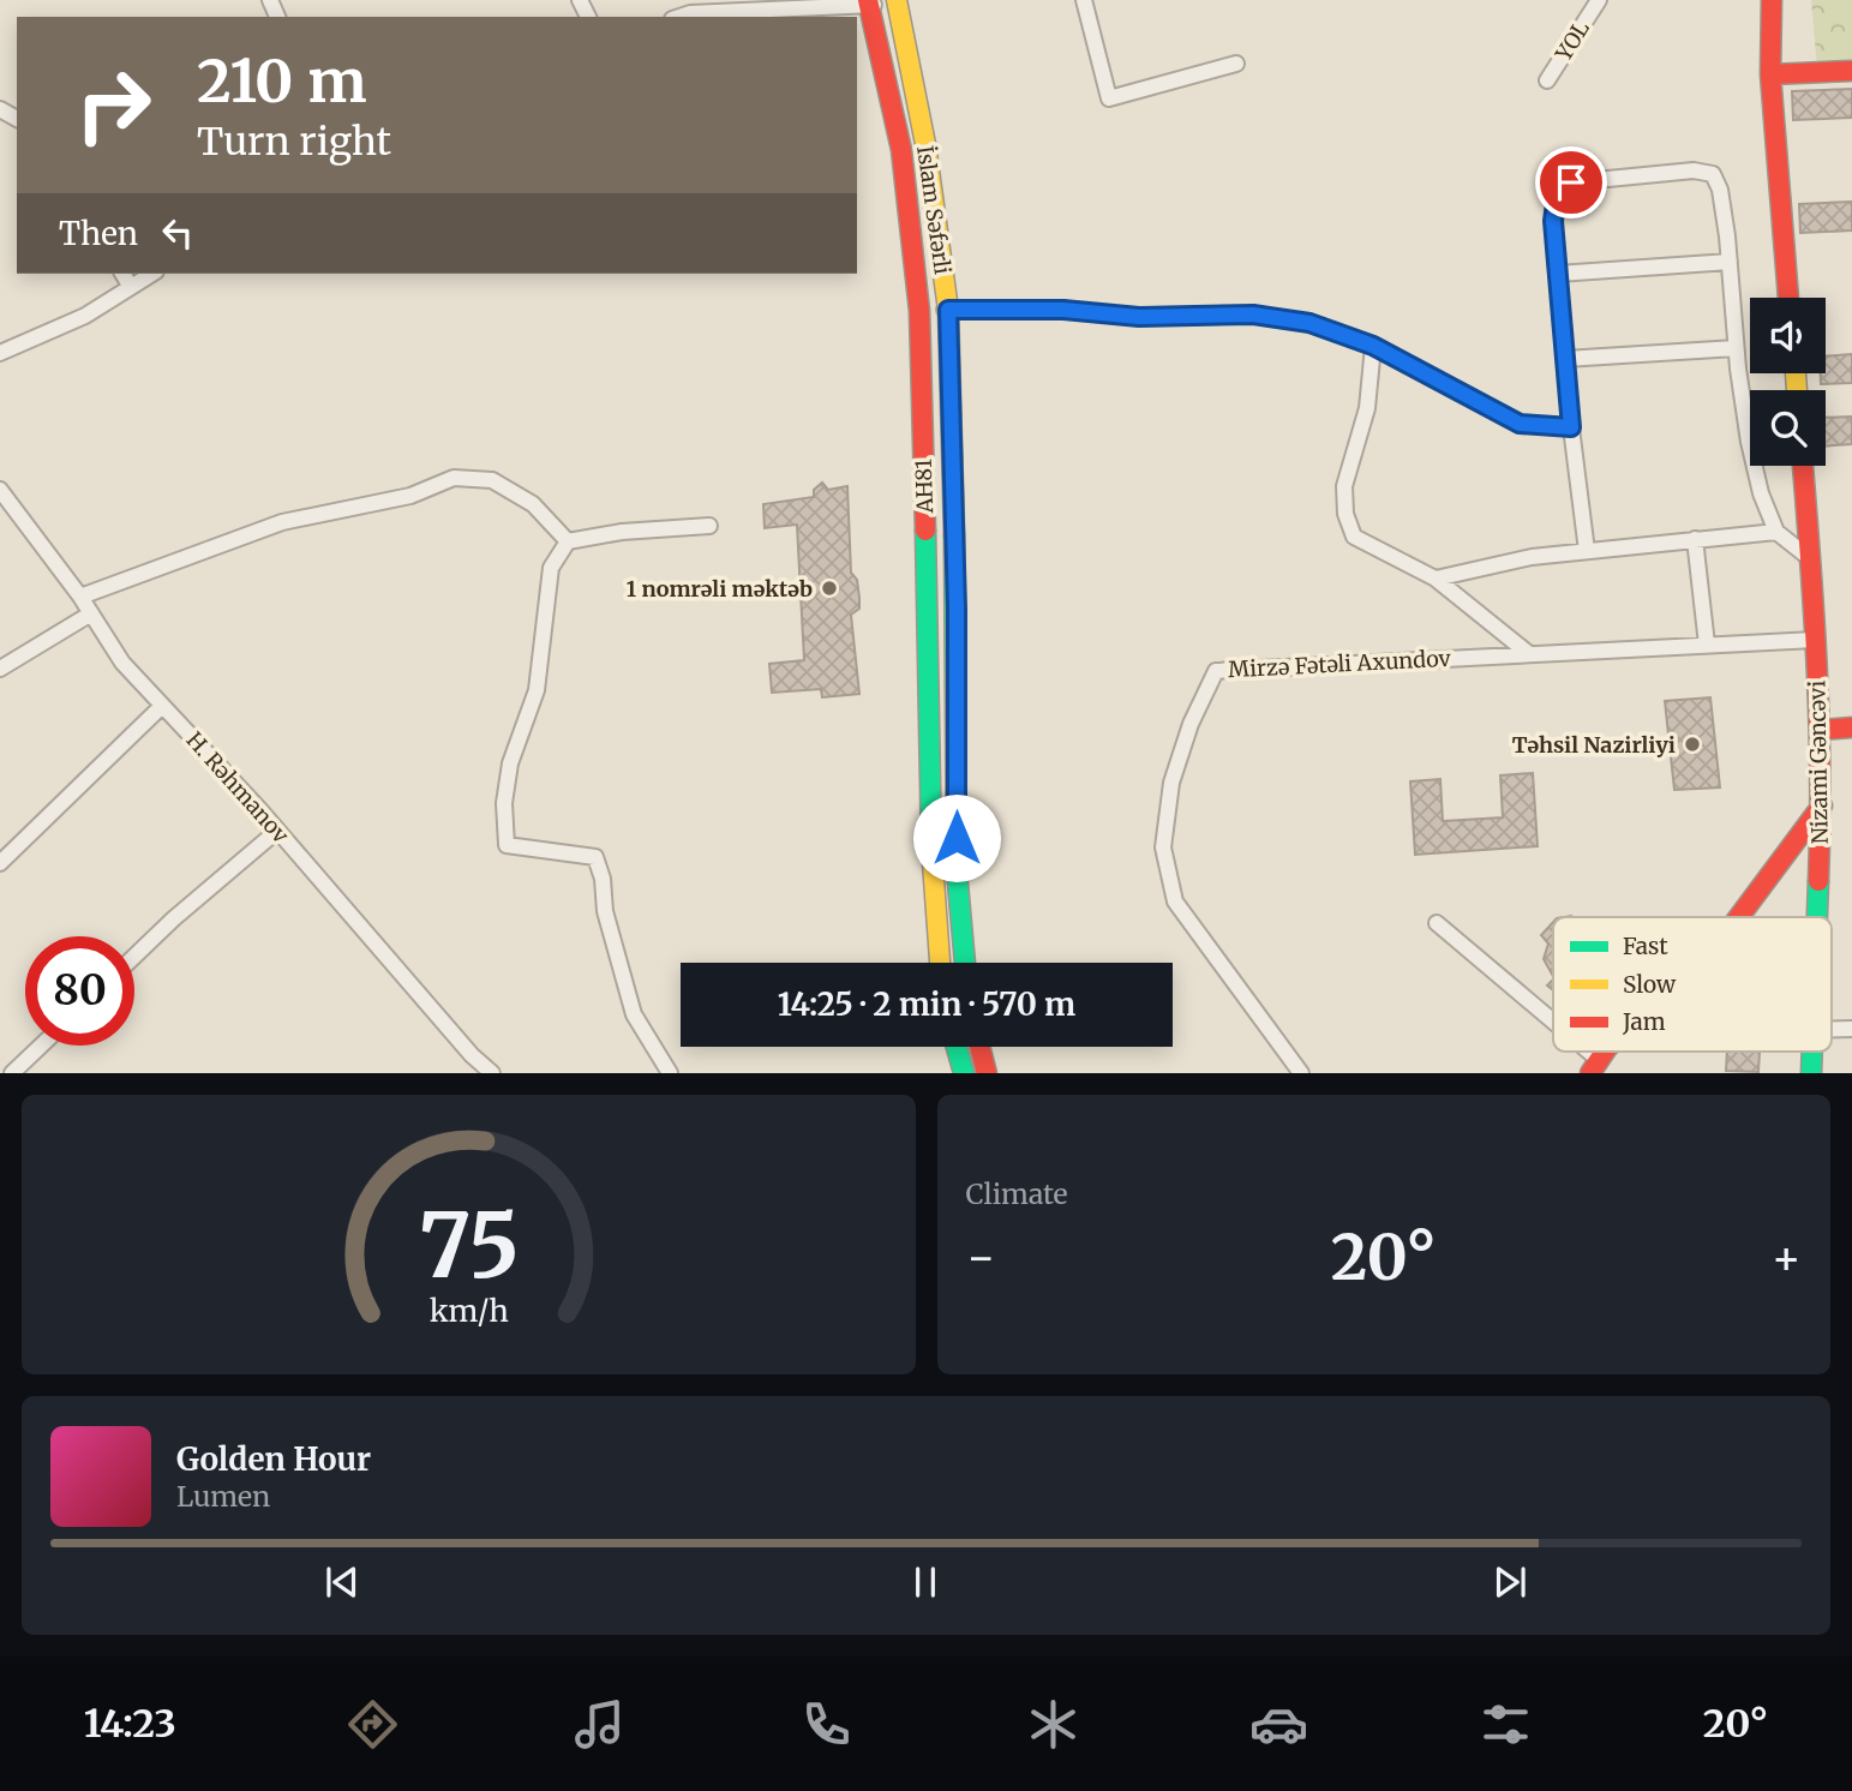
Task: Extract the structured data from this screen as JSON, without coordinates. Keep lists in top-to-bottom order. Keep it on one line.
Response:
{"streets":{"main road":["İslam Səfərli","AH81","Nizami Gəncəvi"],"street":["YOL","Mirzə Fətəli Axundov","H. Rəhmanov"]},"crossings":[["Mirzə Fətəli Axundov","Nizami Gəncəvi"]],"places":["1 nomrəli məktəb","Təhsil Nazirliyi"],"legend":["Fast","Slow","Jam"],"page":{"turn":["210 m","Turn right"],"then":"Then","limit":"80","trip":"14:25 · 2 min · 570 m","tile":"Climate","heat":["−","20°","+"],"song":["Golden Hour","Lumen"],"tabs":["14:23","20°"],"gauge":["75","km/h"]}}
